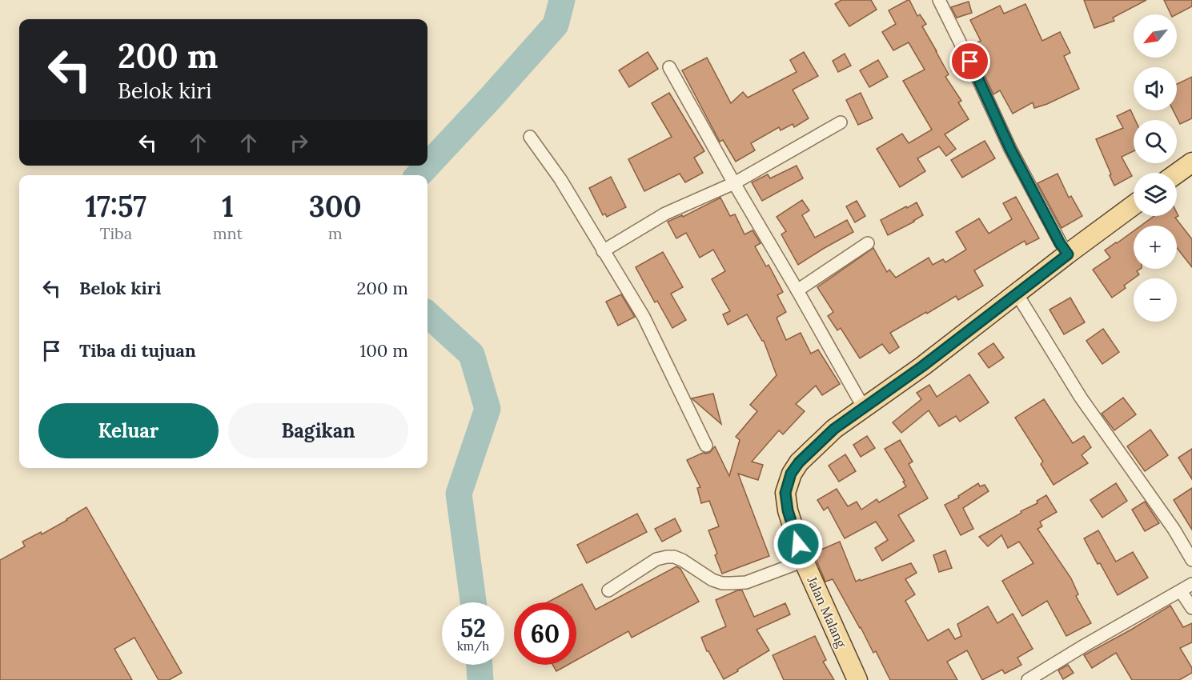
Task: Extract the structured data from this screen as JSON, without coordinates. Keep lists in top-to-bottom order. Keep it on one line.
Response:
{"streets":{"main road":["Jalan Malang"]},"north":"bottom left","page":{"map_buttons":["+","−"],"turn":["200 m","Belok kiri"],"eta":["17:57","Tiba","1","mnt","300","m"],"list":[{"name":"Belok kiri","value":"200 m"},{"name":"Tiba di tujuan","value":"100 m"}],"buttons":["Keluar","Bagikan"],"speed":"52 km/h","limit":"60"}}
